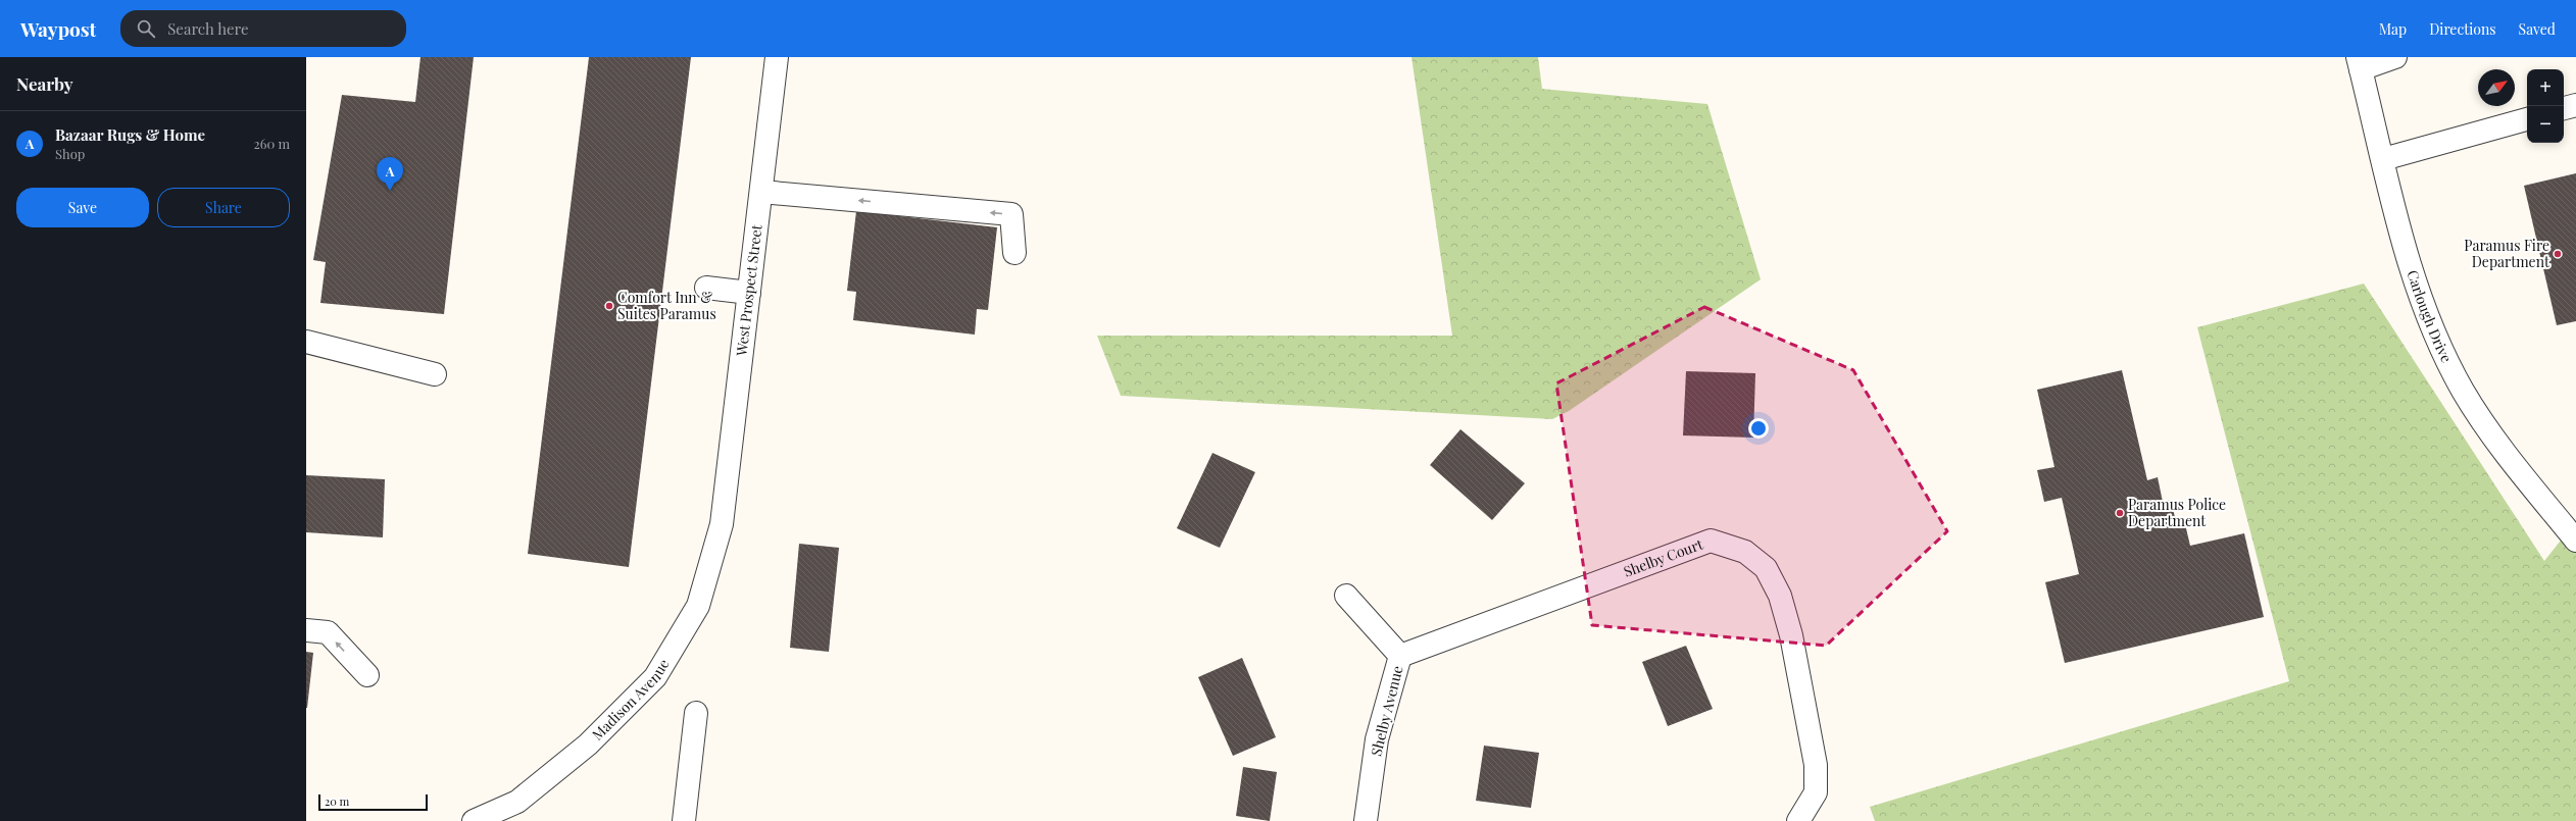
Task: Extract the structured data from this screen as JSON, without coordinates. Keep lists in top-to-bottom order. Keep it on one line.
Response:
{"streets":{"street":["West Prospect Street","Carlough Drive","Shelby Court","Madison Avenue","Shelby Avenue"]},"crossings":[["West Prospect Street","Madison Avenue"],["Shelby Court","Shelby Avenue"]],"places":["Paramus Fire Department","Comfort Inn & Suites Paramus","Paramus Police Department"],"scale_bar":"20 m","north":"top right","page":{"header":"Waypost","search":"Search here","nav":["Map","Directions","Saved"],"heading":"Nearby","map_buttons":["+","−"],"list":[{"mark":"A","name":"Bazaar Rugs & Home","note":"Shop","value":"260 m"}],"pins":"A","buttons":["Save","Share"],"scale":"20 m"}}
